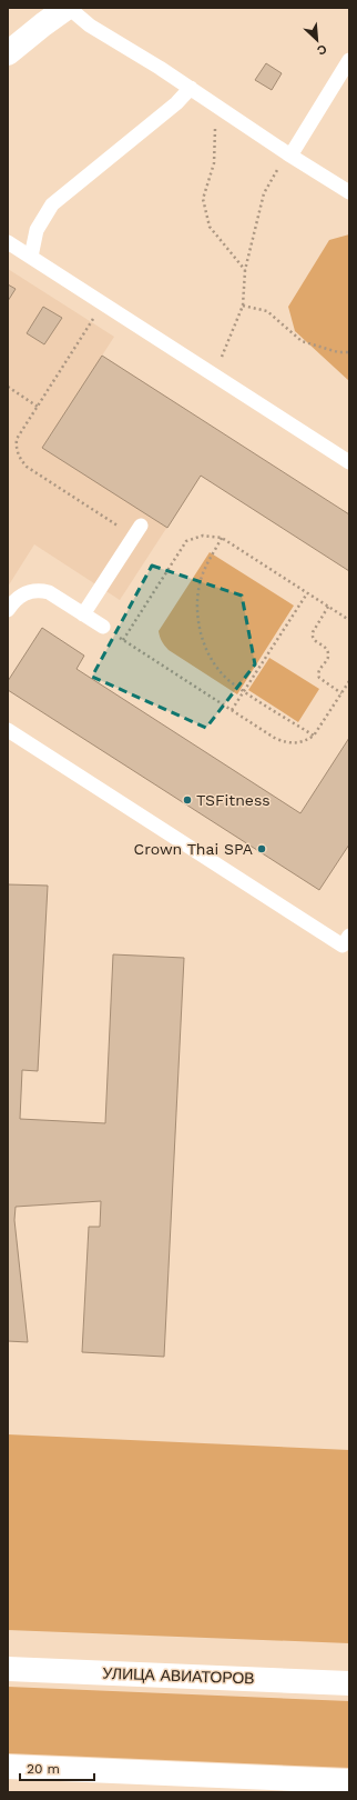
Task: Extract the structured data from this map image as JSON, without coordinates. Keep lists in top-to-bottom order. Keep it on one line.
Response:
{"streets":{"street":["УЛИЦА АВИАТОРОВ"]},"places":["TSFitness","Crown Thai SPA"],"scale_bar":"20 m","north":"bottom right"}
